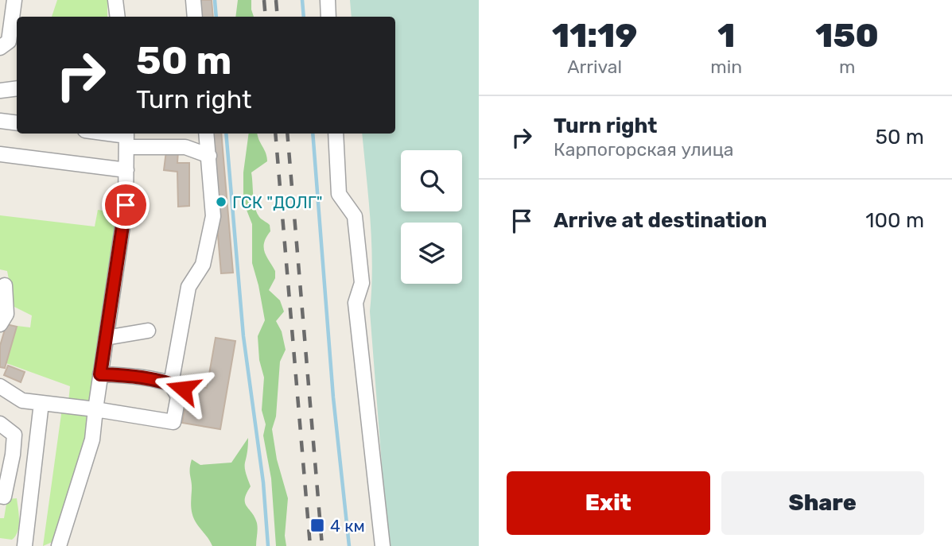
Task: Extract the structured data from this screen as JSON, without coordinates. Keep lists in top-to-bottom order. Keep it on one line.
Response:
{"places":{"other":["ГСК \"ДОЛГ\""],"transit":["4 км"]},"page":{"eta":["11:19","Arrival","1","min","150","m"],"turn":["50 m","Turn right"],"list":[{"name":"Turn right","note":"Карпогорская улица","value":"50 m"},{"name":"Arrive at destination","value":"100 m"}],"buttons":["Exit","Share"]}}
